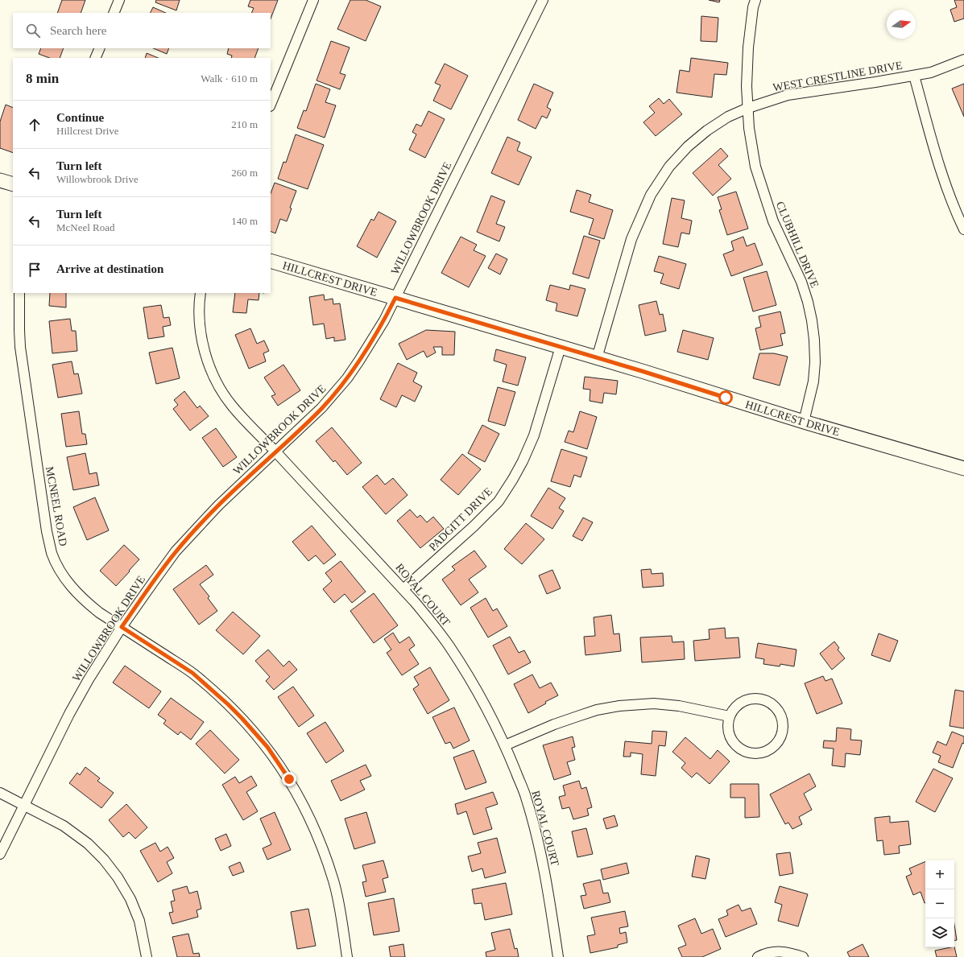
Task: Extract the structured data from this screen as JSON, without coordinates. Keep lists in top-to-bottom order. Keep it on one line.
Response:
{"streets":{"street":["WEST CRESTLINE DRIVE","WILLOWBROOK DRIVE","CLUBHILL DRIVE","HILLCREST DRIVE","MCNEEL ROAD","PADGITT DRIVE","ROYAL COURT"]},"crossings":[["WEST CRESTLINE DRIVE","CLUBHILL DRIVE"],["WEST CRESTLINE DRIVE","HILLCREST DRIVE"],["WILLOWBROOK DRIVE","HILLCREST DRIVE"],["WILLOWBROOK DRIVE","MCNEEL ROAD"],["WILLOWBROOK DRIVE","ROYAL COURT"],["CLUBHILL DRIVE","HILLCREST DRIVE"],["HILLCREST DRIVE","PADGITT DRIVE"],["PADGITT DRIVE","ROYAL COURT"]],"north":"right","page":{"search":"Search here","heading":["8 min","Walk · 610 m"],"list":[["Continue","Hillcrest Drive","210 m"],["Turn left","Willowbrook Drive","260 m"],["Turn left","McNeel Road","140 m"],"Arrive at destination"],"map_buttons":["+","−"]}}
